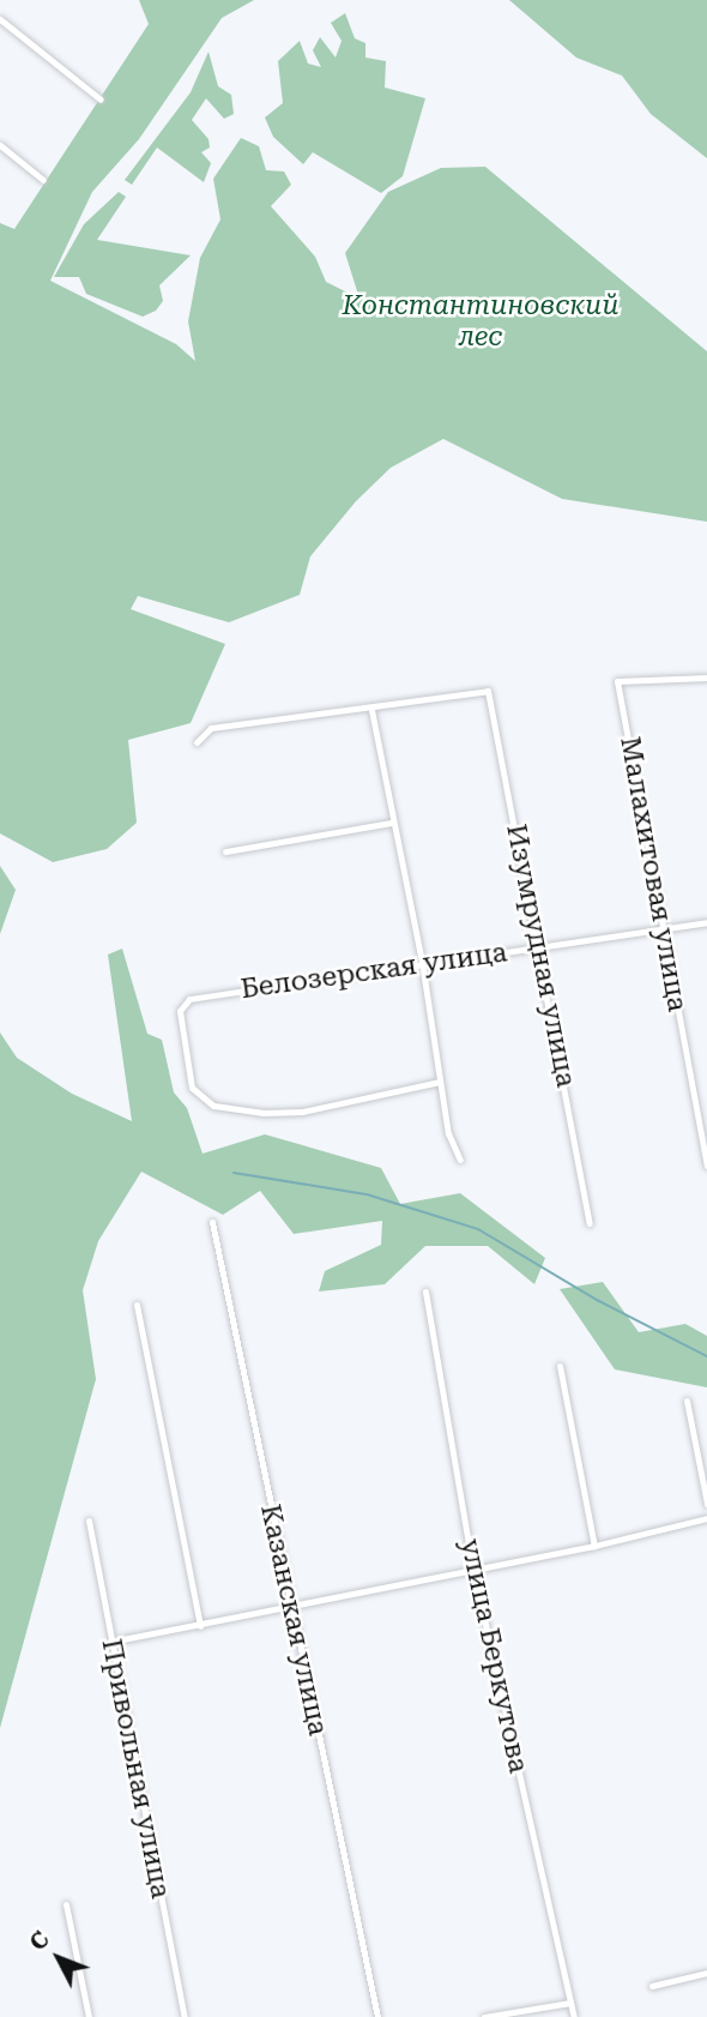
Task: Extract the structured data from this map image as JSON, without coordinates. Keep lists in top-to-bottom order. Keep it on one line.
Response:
{"streets":{"street":["Малахитовая улица","Изумрудная улица","Белозерская улица","Казанская улица","улица Беркутова","Привольная улица"]},"crossings":[["Малахитовая улица","Белозерская улица"],["Изумрудная улица","Белозерская улица"]],"parks":["Константиновский лес"],"north":"top left"}
